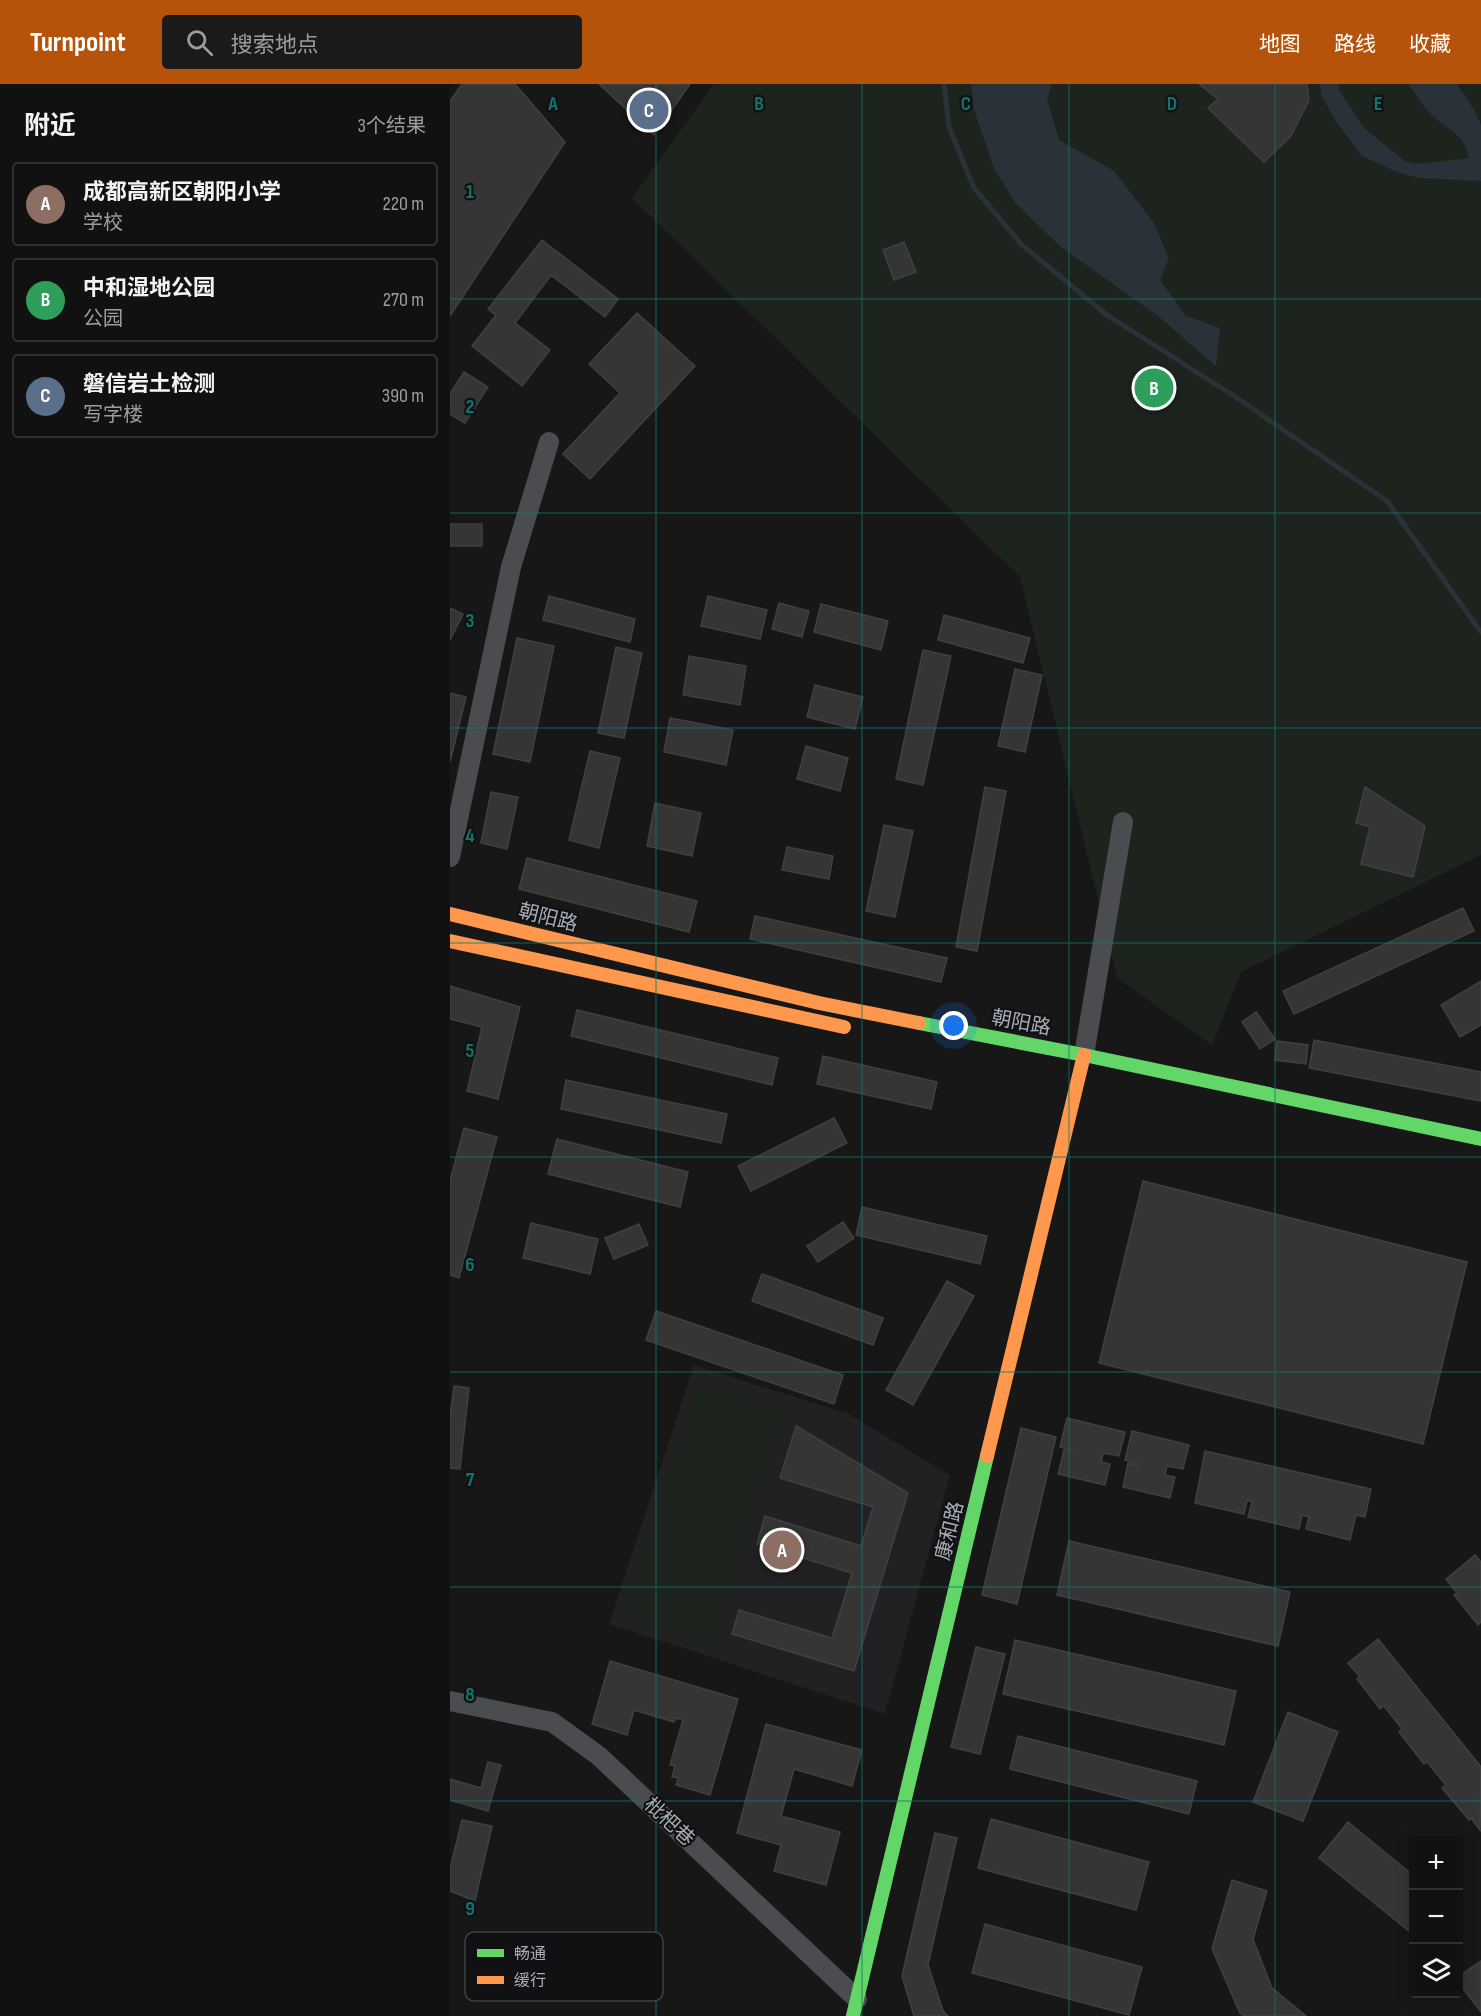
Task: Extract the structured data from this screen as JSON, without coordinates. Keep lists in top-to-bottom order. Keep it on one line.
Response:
{"streets":{"main road":["朝阳路","康和路"],"street":["枇杷巷"]},"crossings":[["朝阳路","康和路"],["康和路","枇杷巷"]],"legend":["畅通","缓行"],"page":{"header":"Turnpoint","search":"搜索地点","nav":["地图","路线","收藏"],"heading":["附近","3个结果"],"pins":["C","B","A"],"list":[{"mark":"A","name":"成都高新区朝阳小学","note":"学校","value":"220 m"},{"mark":"B","name":"中和湿地公园","note":"公园","value":"270 m"},{"mark":"C","name":"磐信岩土检测","note":"写字楼","value":"390 m"}],"map_buttons":["+","−"]},"grid":{"columns":["A","B","C","D","E"],"rows":["1","2","3","4","5","6","7","8","9"]}}
